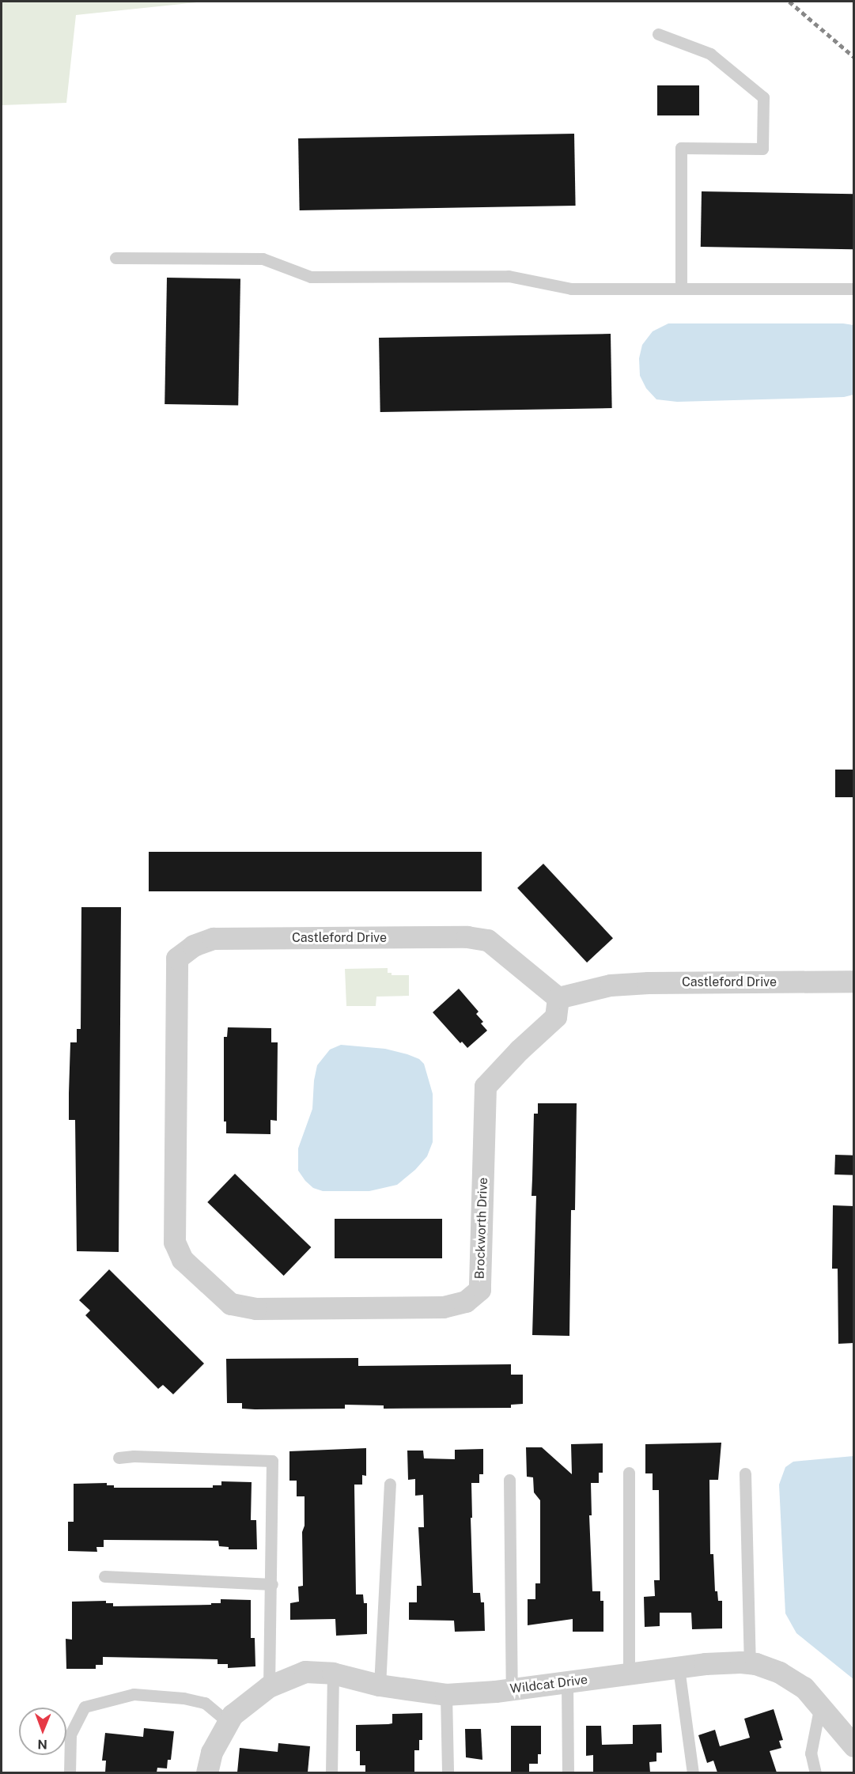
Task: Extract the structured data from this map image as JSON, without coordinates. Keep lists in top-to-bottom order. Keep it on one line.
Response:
{"streets":{"street":["Castleford Drive","Brockworth Drive","Wildcat Drive"]},"crossings":[["Castleford Drive","Brockworth Drive"]],"north":"bottom"}
